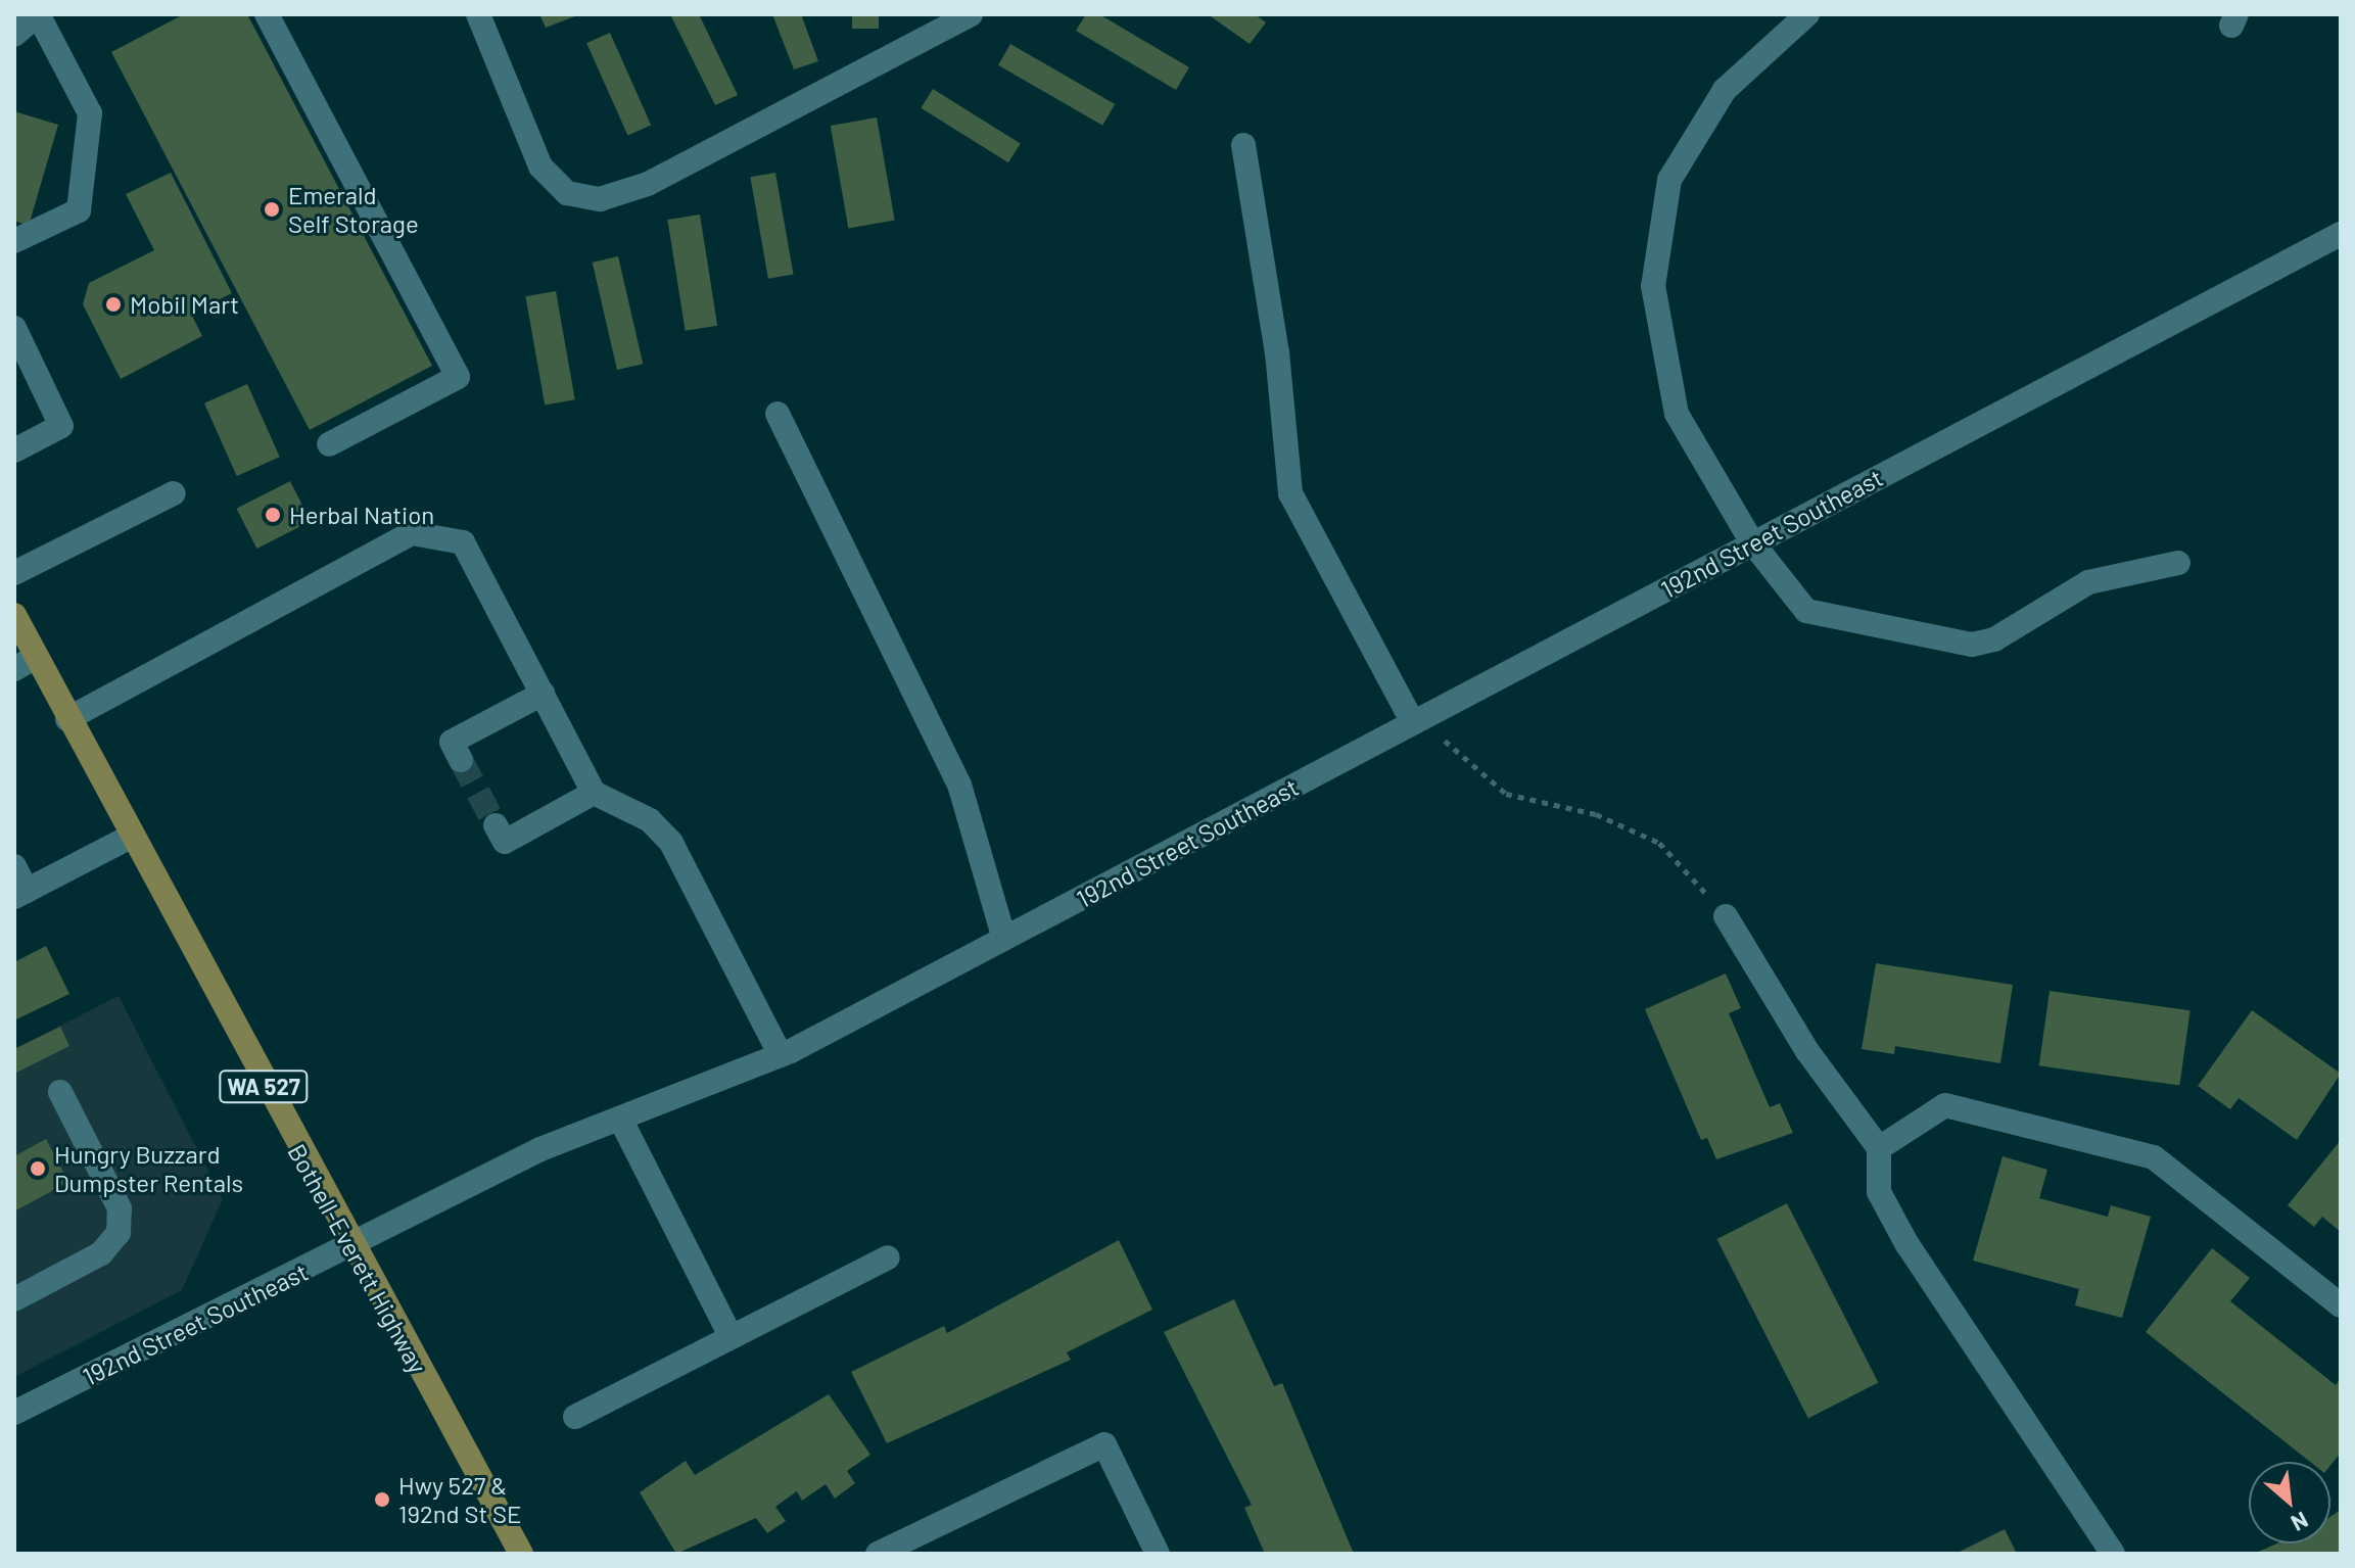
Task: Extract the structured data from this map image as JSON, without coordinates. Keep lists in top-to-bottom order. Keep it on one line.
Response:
{"streets":{"main road":["WA 527","Bothell-Everett Highway"],"street":["192nd Street Southeast"]},"crossings":[["192nd Street Southeast","Bothell-Everett Highway"]],"places":["Emerald Self Storage","Mobil Mart","Herbal Nation","Hungry Buzzard Dumpster Rentals","Hwy 527 & 192nd St SE"],"north":"bottom right"}
